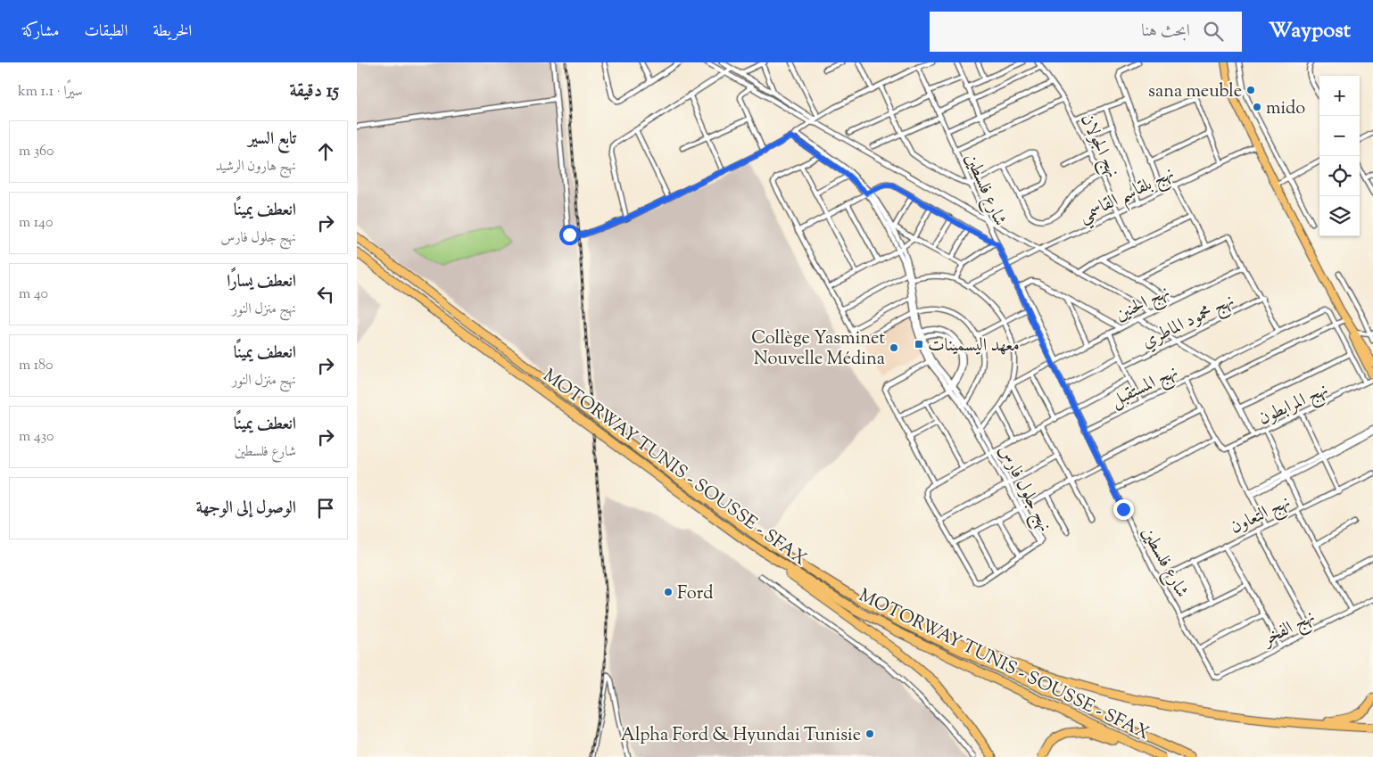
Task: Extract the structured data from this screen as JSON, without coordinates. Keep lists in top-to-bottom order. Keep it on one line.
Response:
{"streets":{"highway":["MOTORWAY TUNIS - SOUSSE - SFAX"],"street":["نهج الجولان","شارع فلسطين","نهج بلقاسم القاسمي","نهج الحنين","نهج محمود الماطري","نهج المستقبل","نهج المرابطون","نهج جلول فارس","نهج التعاون","نهج الفخر"]},"crossings":[["نهج الجولان","نهج بلقاسم القاسمي"],["شارع فلسطين","نهج بلقاسم القاسمي"],["شارع فلسطين","نهج الحنين"],["شارع فلسطين","نهج المستقبل"],["شارع فلسطين","نهج التعاون"],["شارع فلسطين","نهج الفخر"]],"places":{"other":["sana meuble","mido","Collège Yasminet Nouvelle Médina","Ford","Alpha Ford & Hyundai Tunisie"],"transit":["معهد اليسمينات"]},"page":{"header":"Waypost","search":"ابحث هنا","nav":["الخريطة","الطبقات","مشاركة"],"heading":["15 دقيقة","سيرًا · 1.1 km"],"map_buttons":["+","−"],"list":[["تابع السير","نهج هارون الرشيد","360 m"],["انعطف يمينًا","نهج جلول فارس","140 m"],["انعطف يسارًا","نهج منزل النور","40 m"],["انعطف يمينًا","نهج منزل النور","180 m"],["انعطف يمينًا","شارع فلسطين","430 m"],"الوصول إلى الوجهة"]}}
